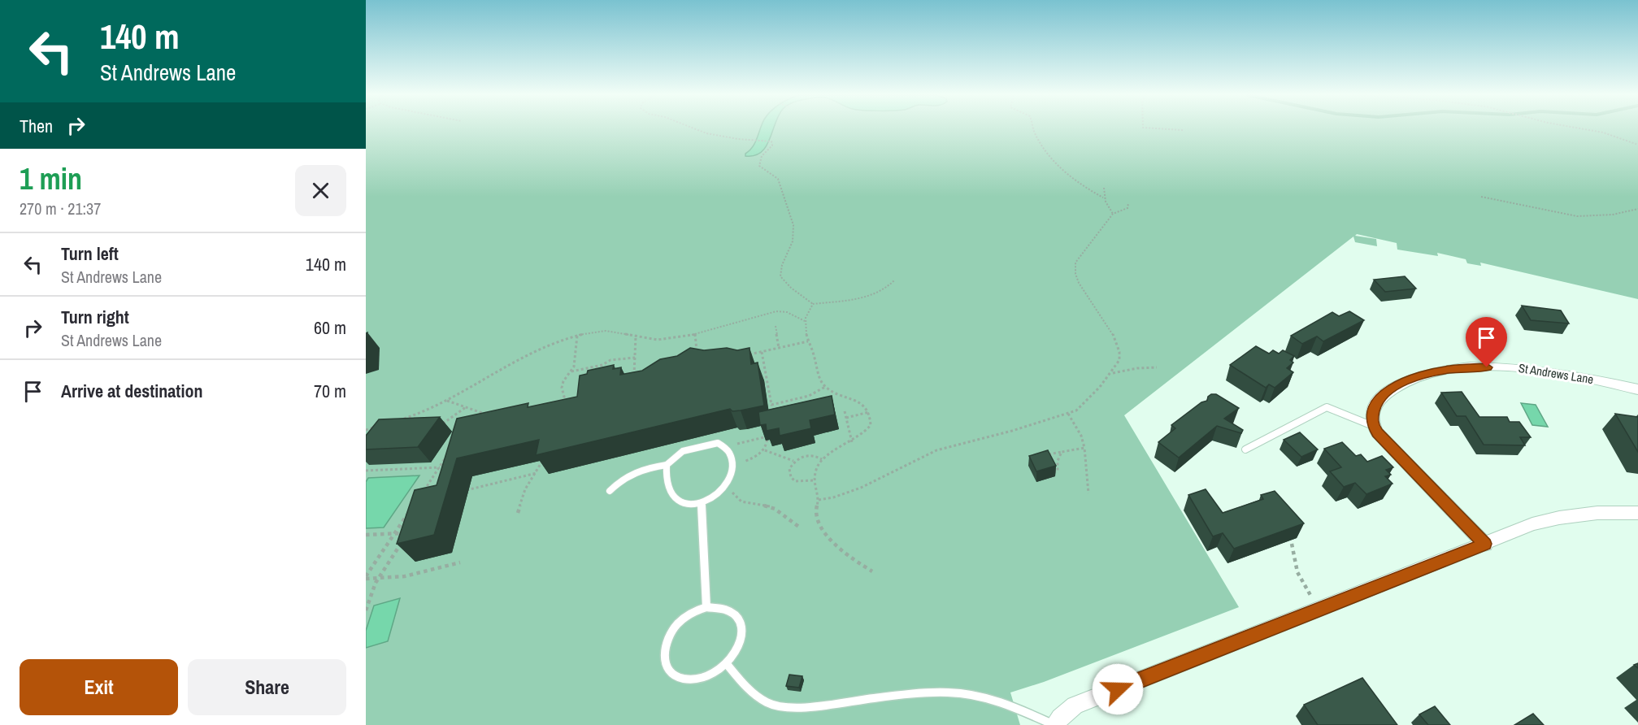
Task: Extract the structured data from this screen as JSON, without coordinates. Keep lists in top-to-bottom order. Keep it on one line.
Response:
{"streets":{"street":["St Andrews Lane"]},"page":{"turn":["140 m","St Andrews Lane"],"then":"Then","heading":["1 min","270 m · 21:37"],"list":[{"name":"Turn left","note":"St Andrews Lane","value":"140 m"},{"name":"Turn right","note":"St Andrews Lane","value":"60 m"},{"name":"Arrive at destination","value":"70 m"}],"buttons":["Exit","Share"]}}
